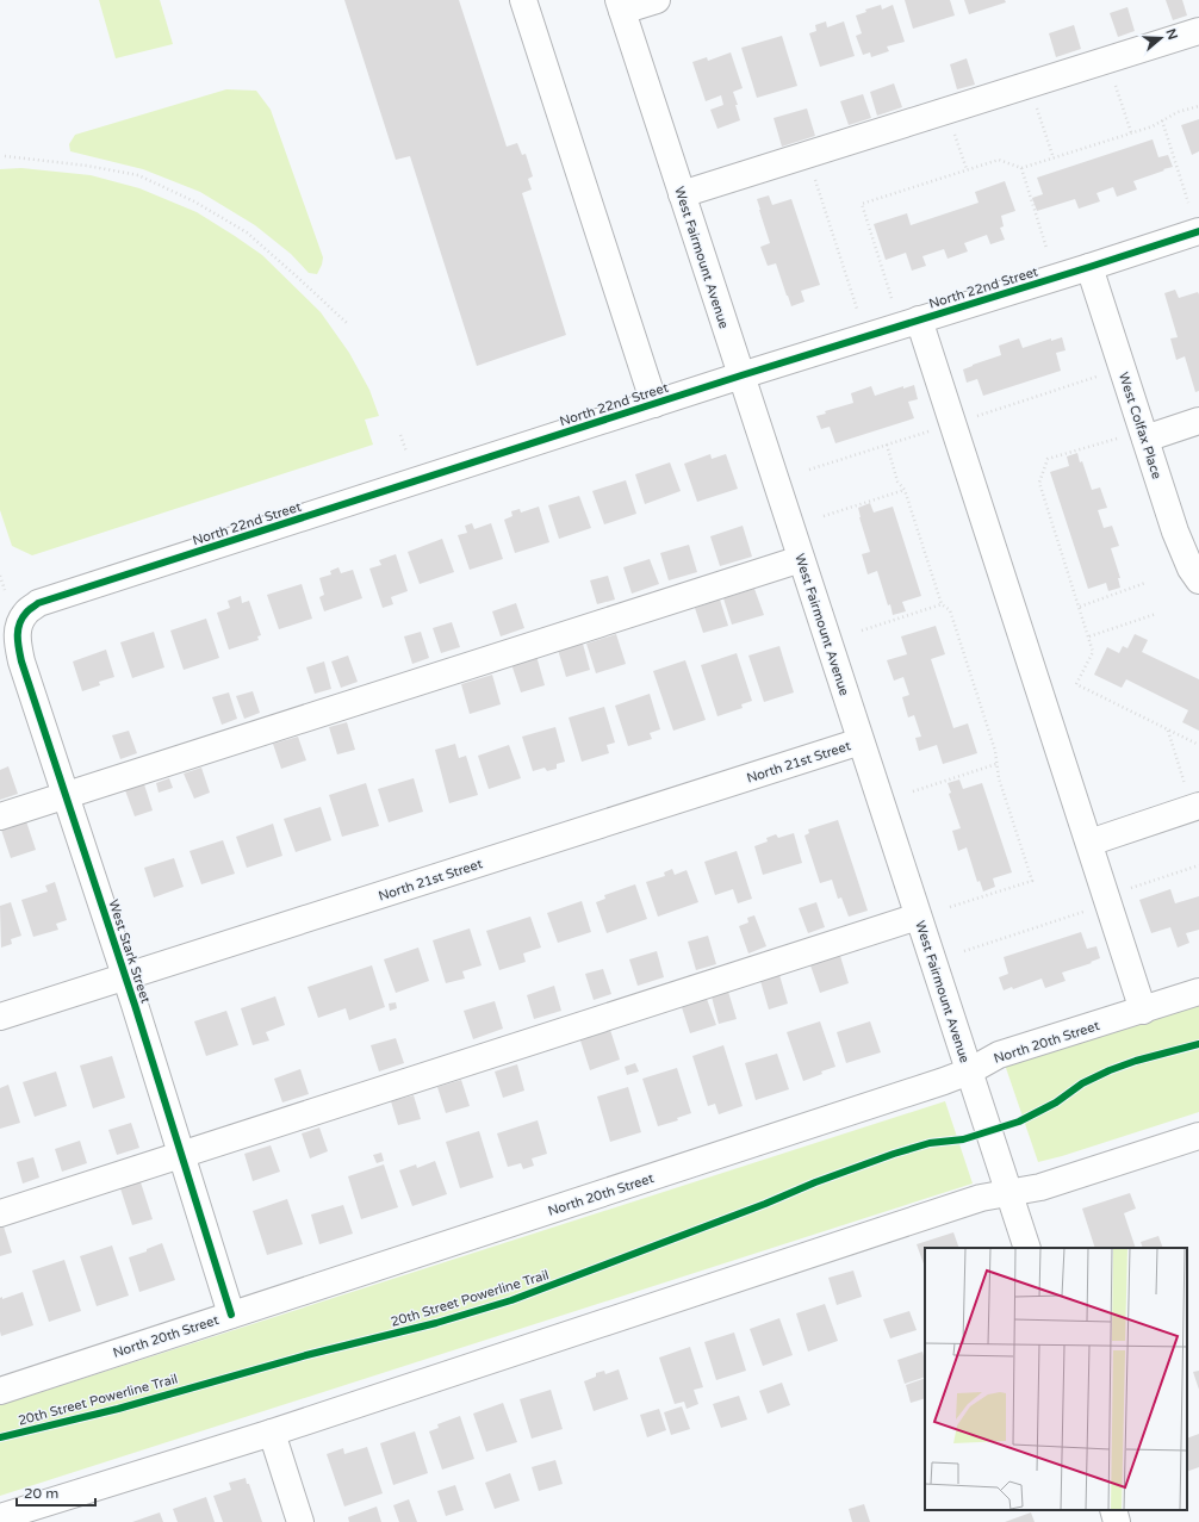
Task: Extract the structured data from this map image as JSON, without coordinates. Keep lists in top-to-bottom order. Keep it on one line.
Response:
{"streets":{"street":["West Fairmount Avenue","North 22nd Street","West Colfax Place","North 21st Street","West Stark Street","North 20th Street"],"cycle path":["20th Street Powerline Trail"]},"crossings":[["West Fairmount Avenue","North 22nd Street"],["West Fairmount Avenue","North 21st Street"],["West Fairmount Avenue","North 20th Street"],["North 22nd Street","West Colfax Place"],["North 22nd Street","West Stark Street"],["North 21st Street","West Stark Street"],["West Stark Street","North 20th Street"]],"scale_bar":"20 m","north":"right"}
